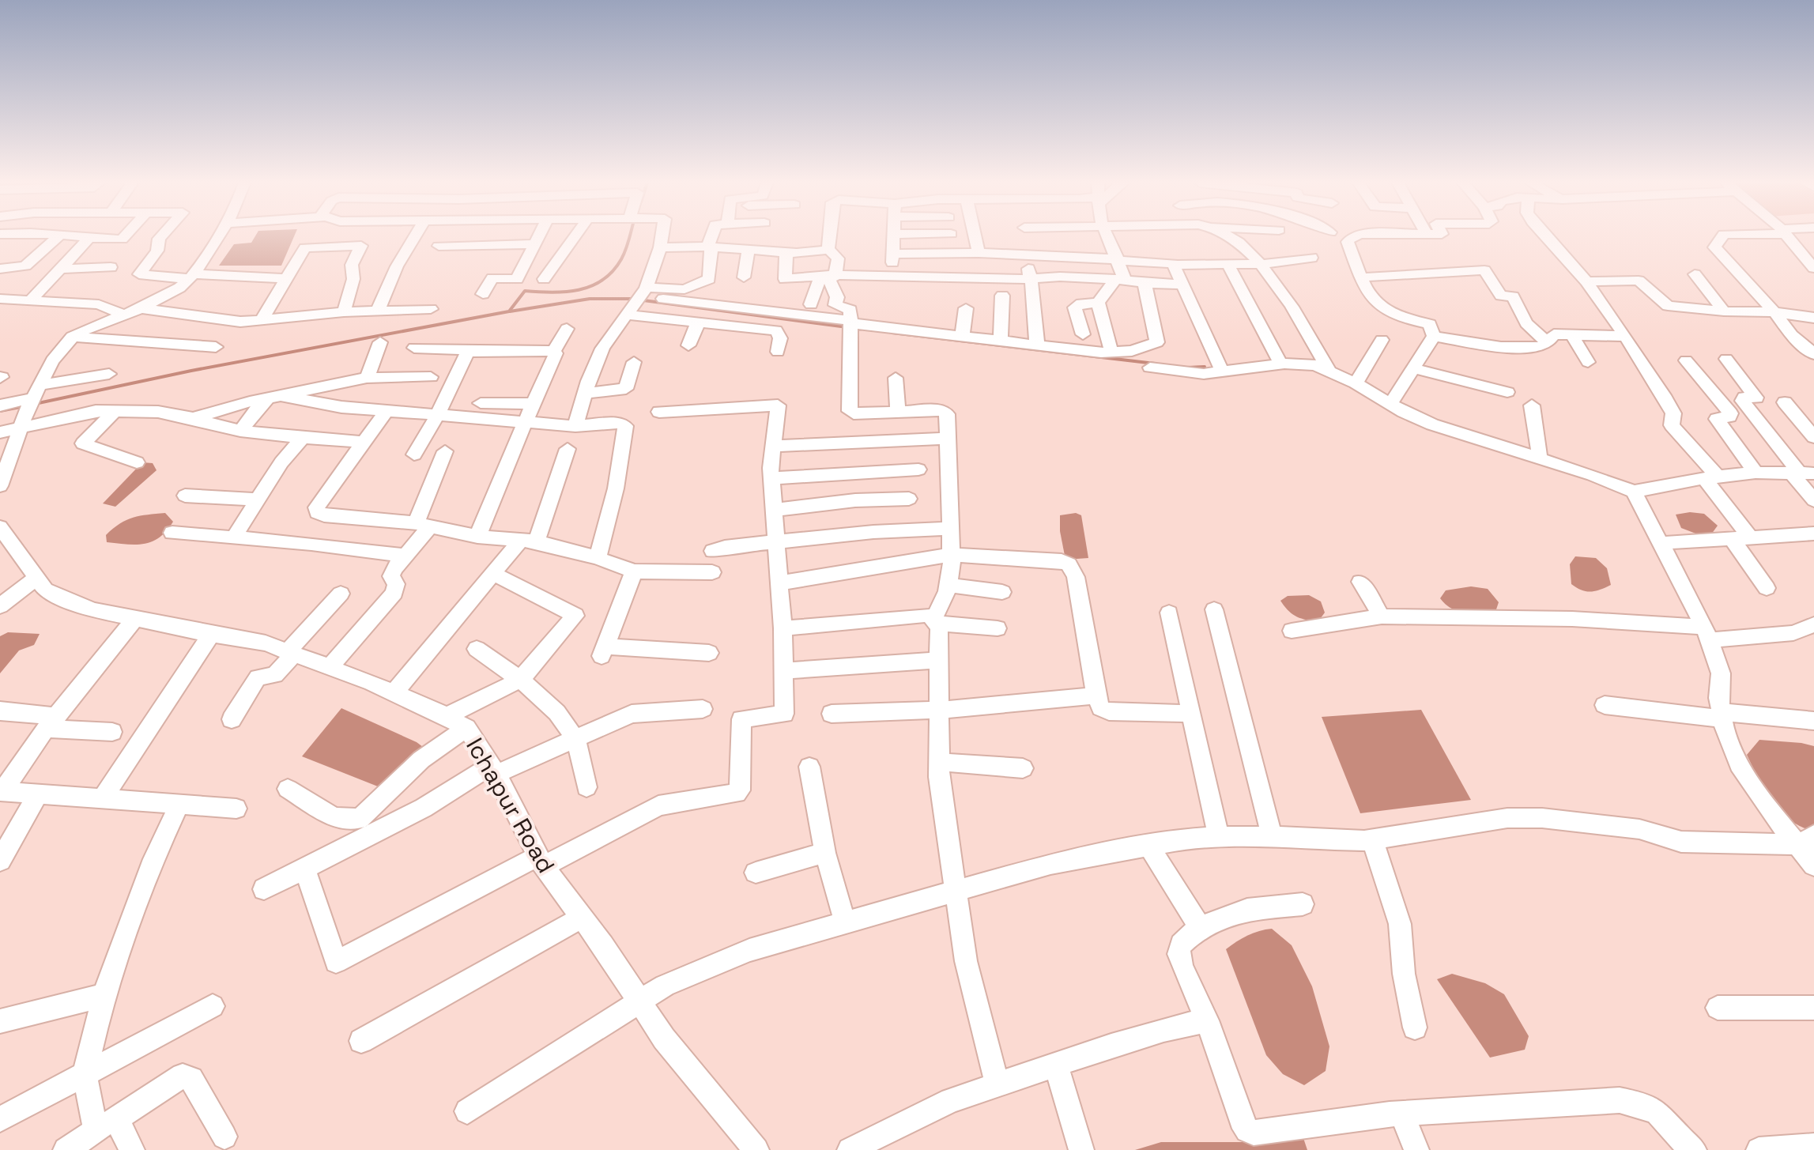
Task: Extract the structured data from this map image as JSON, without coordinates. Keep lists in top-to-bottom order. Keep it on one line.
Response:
{"streets":{"street":["Ichapur Road"]}}
